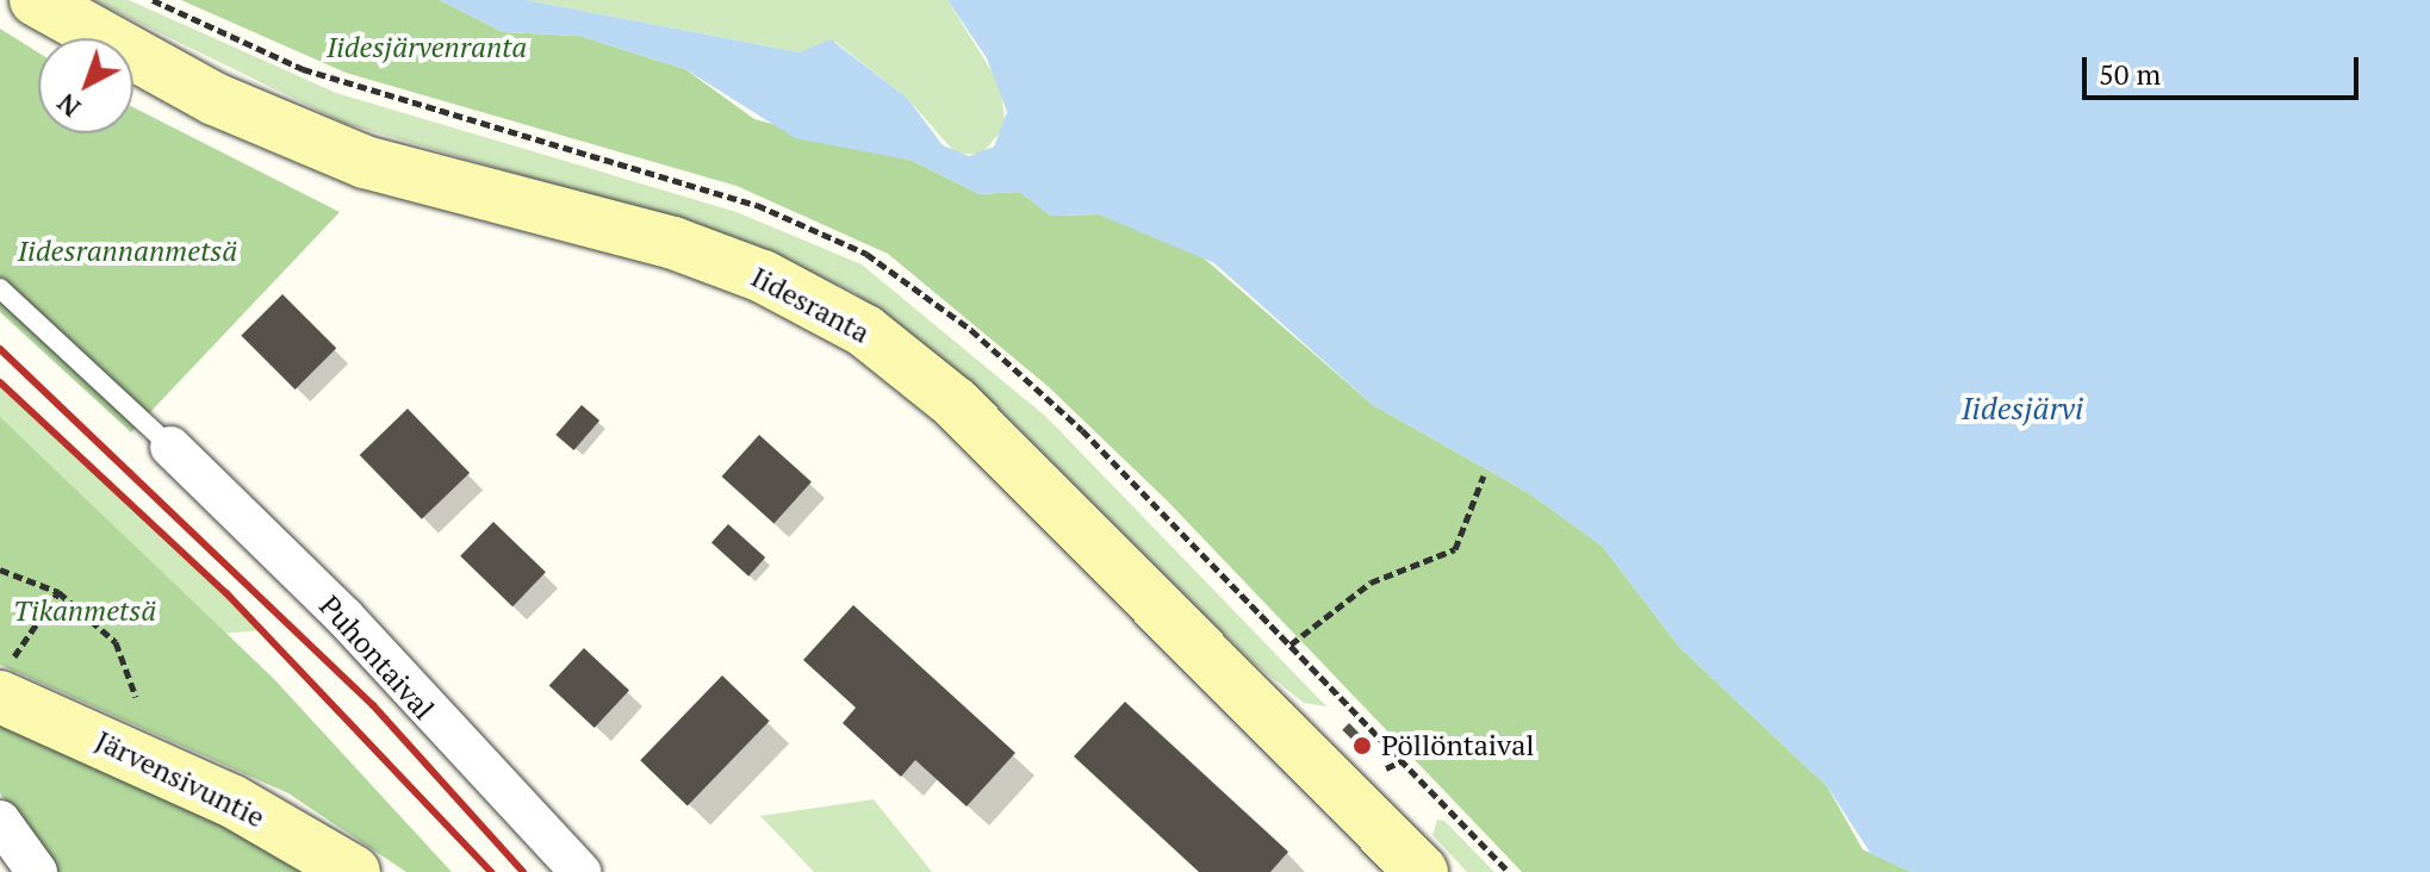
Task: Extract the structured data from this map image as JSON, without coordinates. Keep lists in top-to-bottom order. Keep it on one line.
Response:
{"streets":{"main road":["Iidesranta","Järvensivuntie"],"street":["Puhontaival"]},"water":["Iidesjärvi"],"parks":["Iidesjärvenranta","Iidesrannanmetsä","Tikanmetsä"],"places":["Pöllöntaival"],"scale_bar":"50 m","north":"bottom left"}
